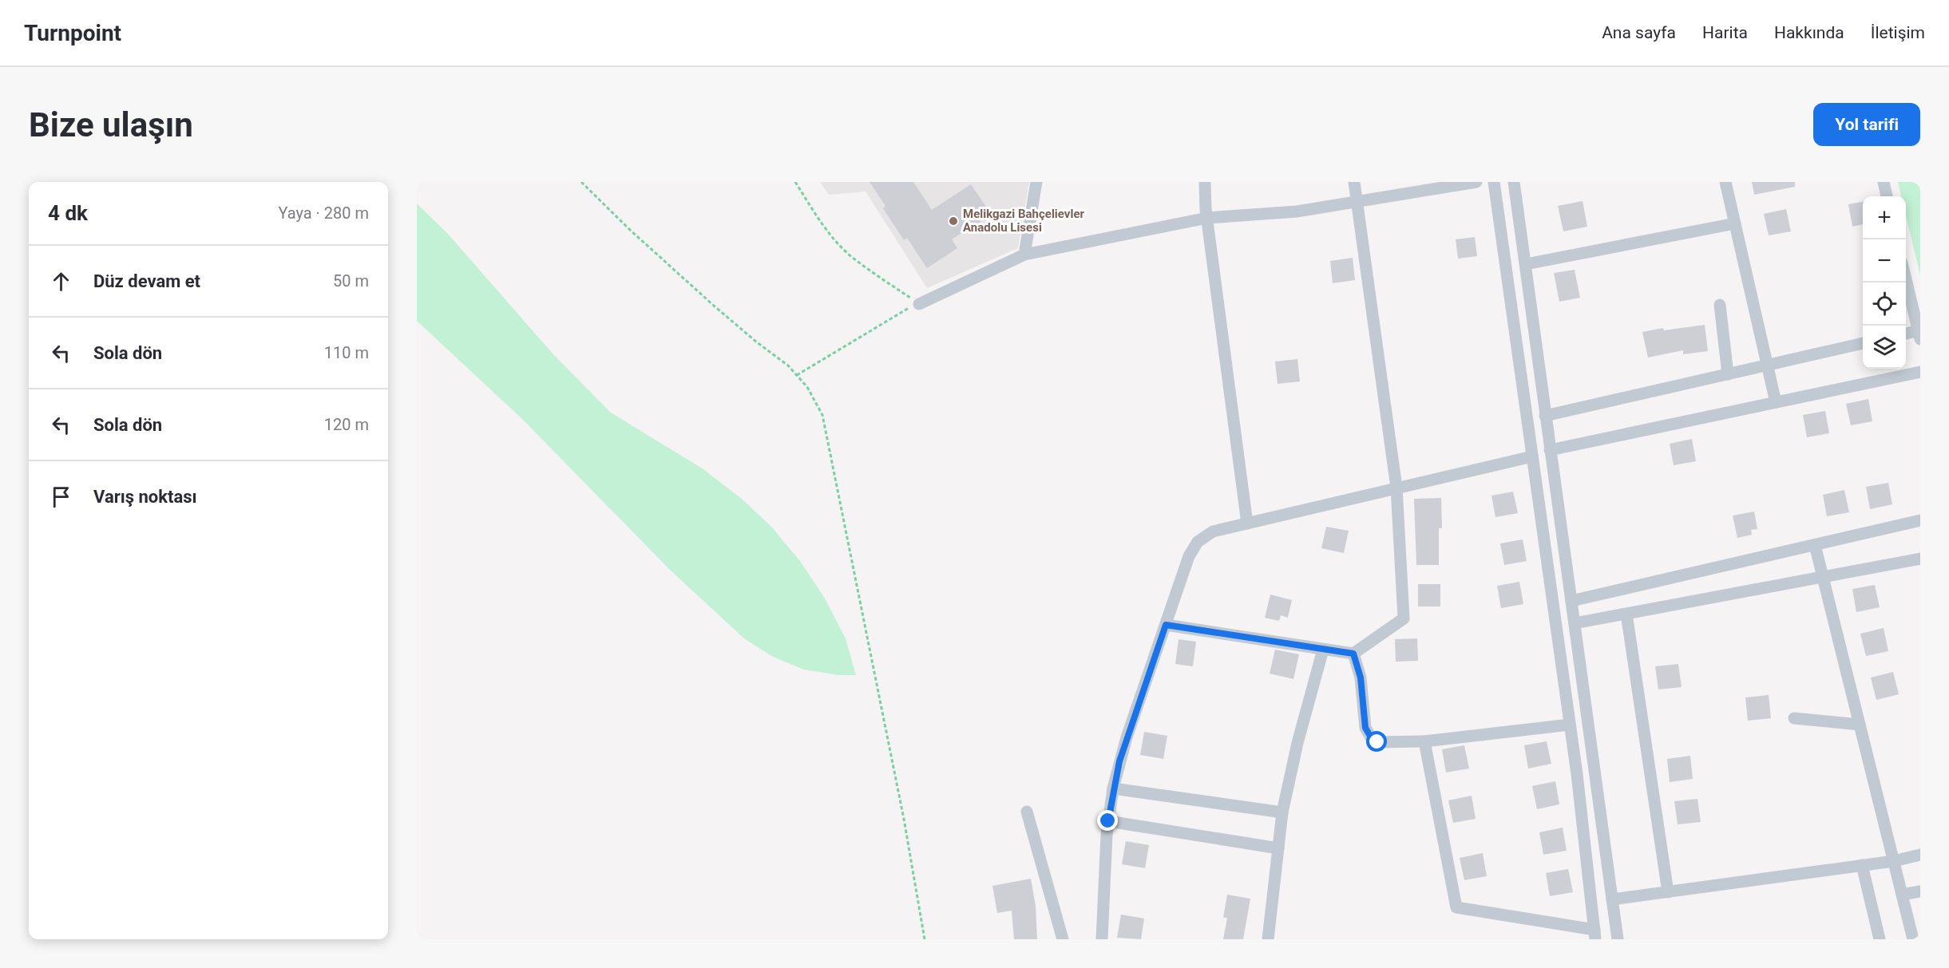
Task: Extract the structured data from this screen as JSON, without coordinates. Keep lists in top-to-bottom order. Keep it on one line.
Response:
{"places":["Melikgazi Bahçelievler Anadolu Lisesi"],"page":{"header":"Turnpoint","nav":["Ana sayfa","Harita","Hakkında","İletişim"],"buttons":"Yol tarifi","title":"Bize ulaşın","heading":["4 dk","Yaya · 280 m"],"map_buttons":["+","−"],"list":[["Düz devam et","50 m"],["Sola dön","110 m"],["Sola dön","120 m"],"Varış noktası"]}}
